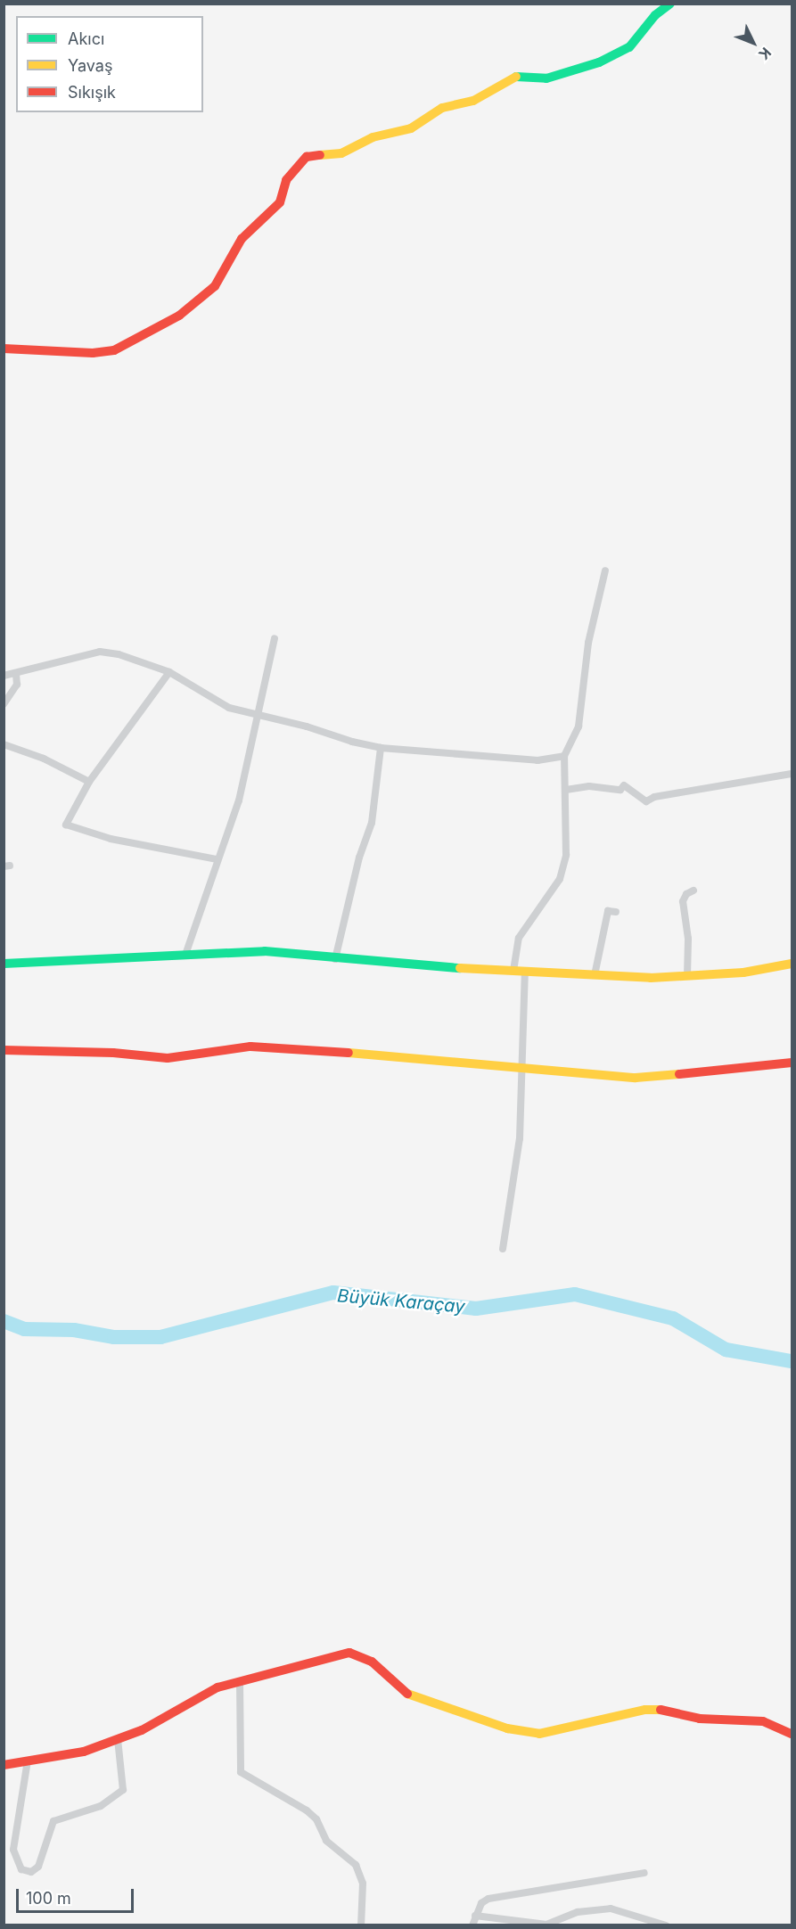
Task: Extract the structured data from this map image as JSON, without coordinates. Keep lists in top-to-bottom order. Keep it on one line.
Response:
{"water":["Büyük Karaçay"],"legend":["Akıcı","Yavaş","Sıkışık"],"scale_bar":"100 m","north":"bottom right"}
